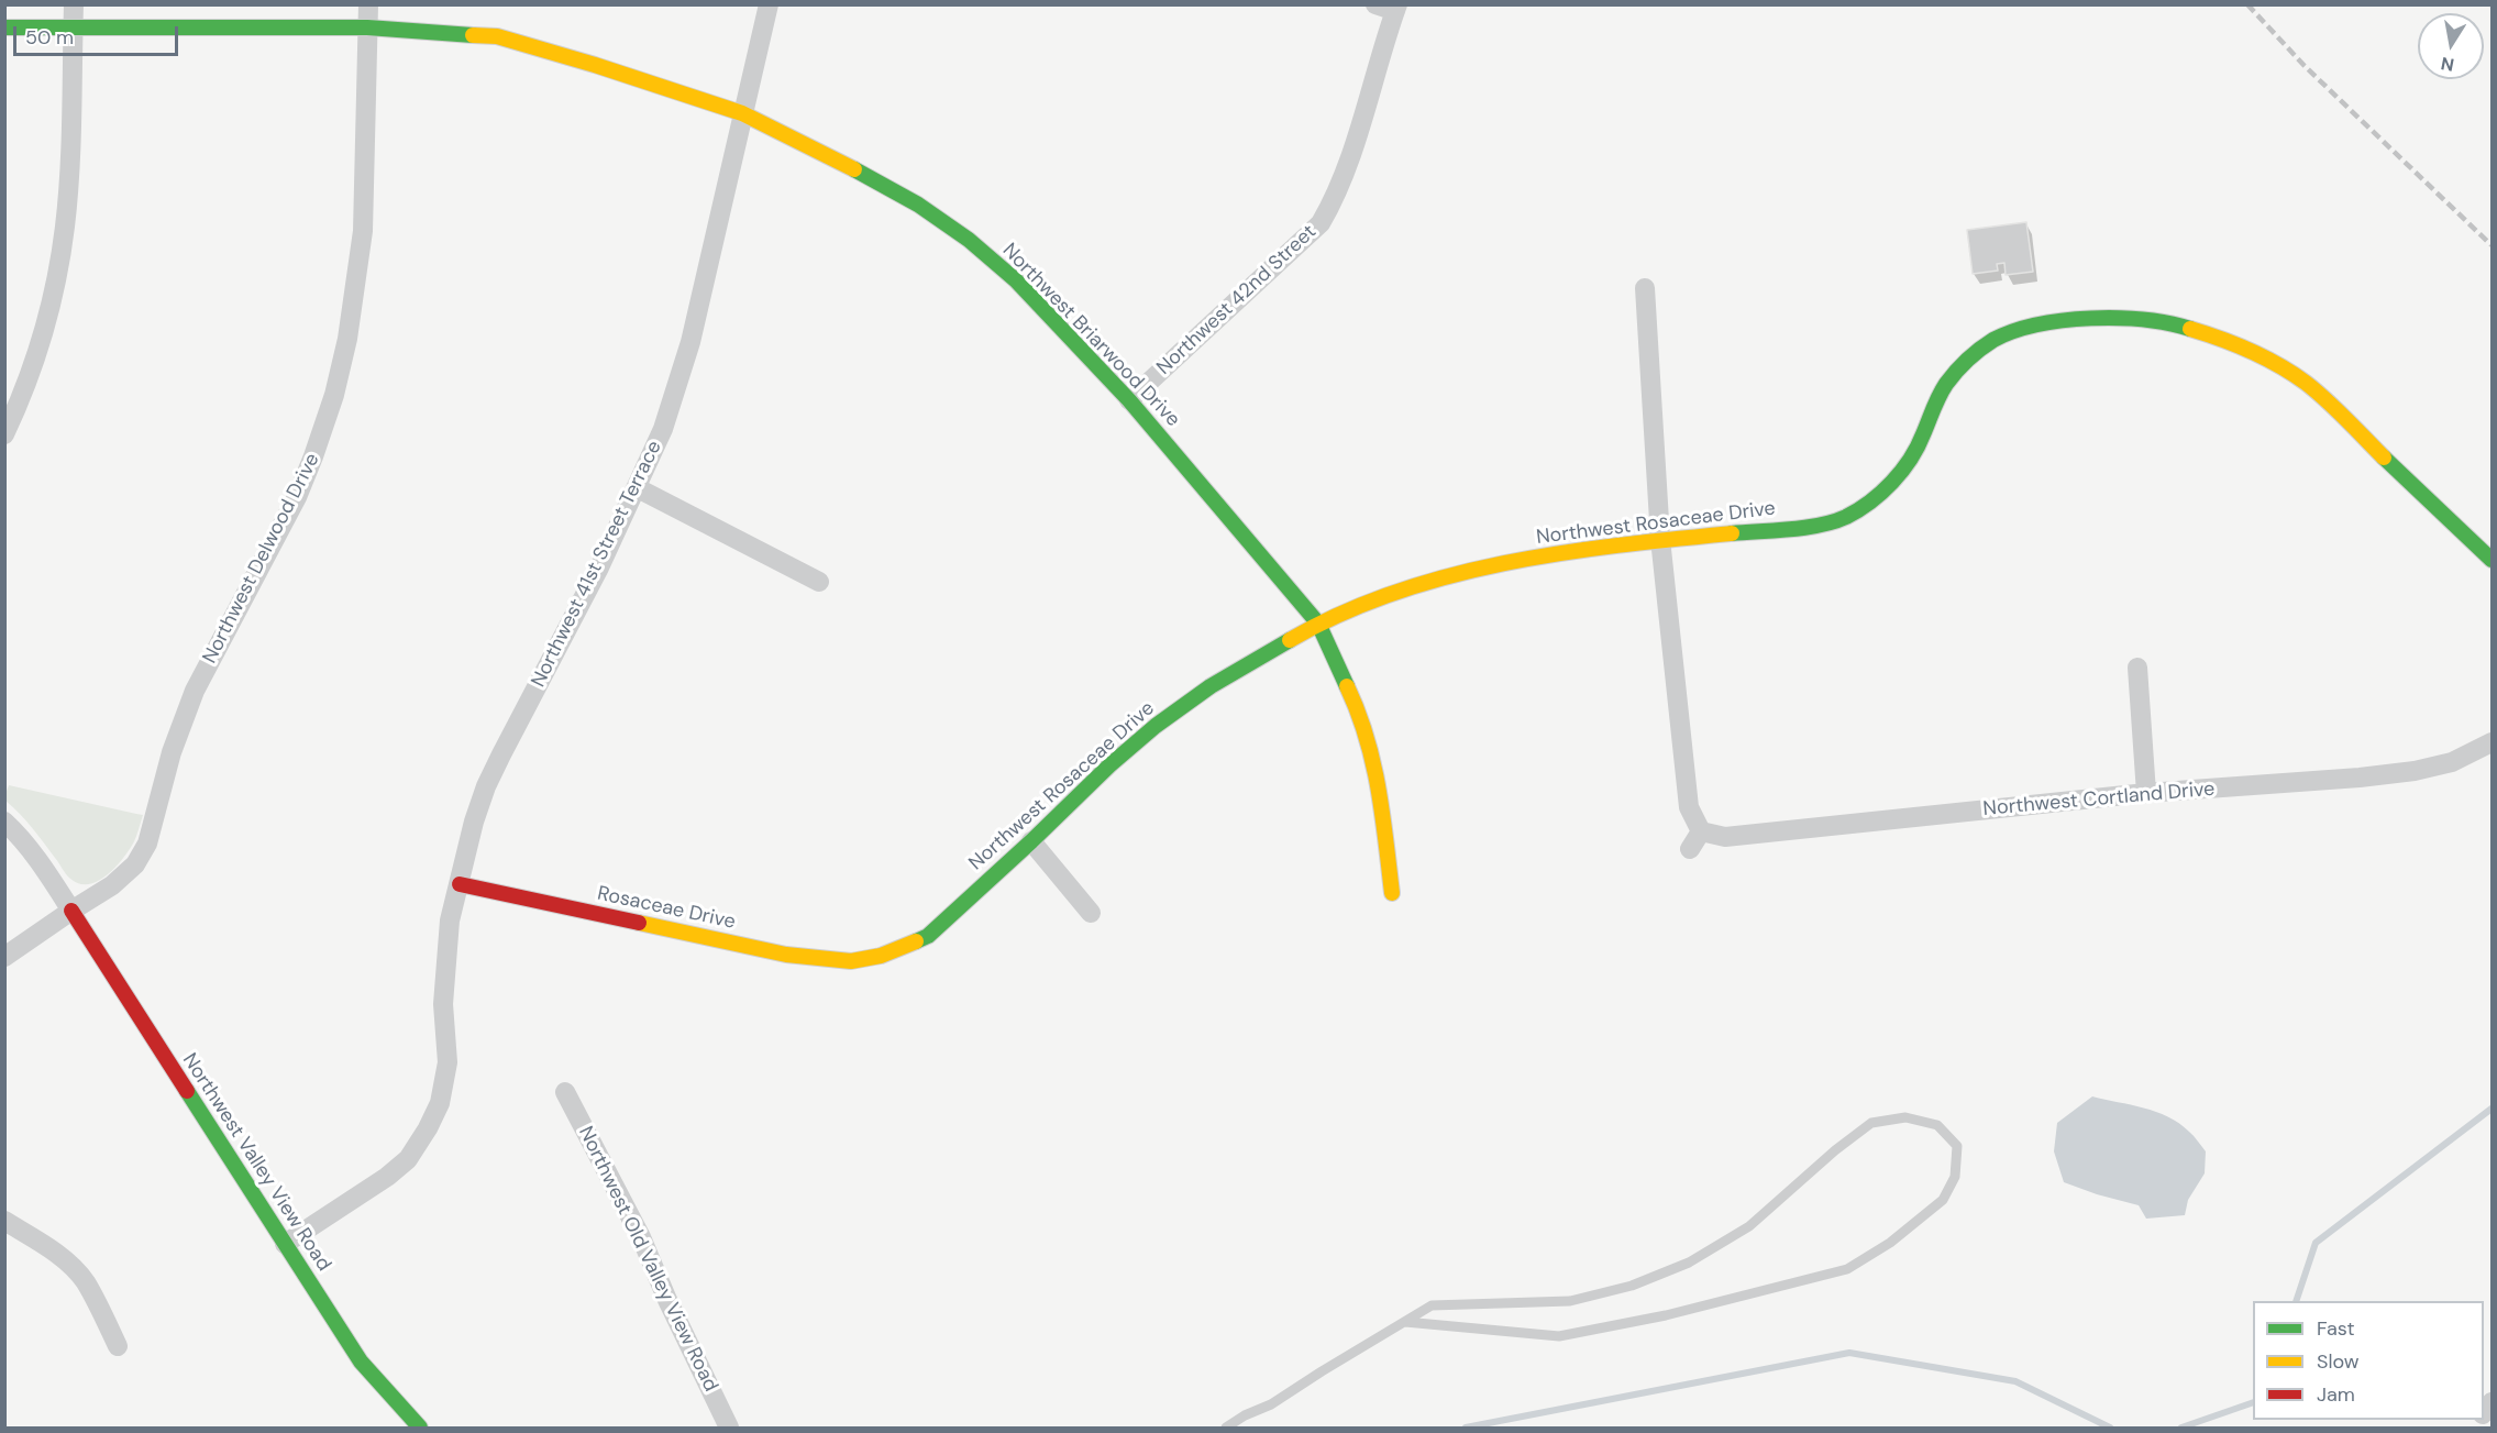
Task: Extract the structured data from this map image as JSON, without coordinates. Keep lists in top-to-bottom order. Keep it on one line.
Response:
{"streets":{"street":["Northwest 42nd Street","Northwest Briarwood Drive","Northwest Rosaceae Drive","Northwest Delwood Drive","Northwest 41st Street Terrace","Northwest Cortland Drive","Rosaceae Drive","Northwest Valley View Road","Northwest Old Valley View Road"]},"crossings":[["Northwest 42nd Street","Northwest Briarwood Drive"],["Northwest Briarwood Drive","Northwest Rosaceae Drive"],["Northwest Briarwood Drive","Northwest Delwood Drive"],["Northwest Briarwood Drive","Northwest 41st Street Terrace"],["Northwest Rosaceae Drive","Rosaceae Drive"],["Northwest Delwood Drive","Northwest Valley View Road"],["Northwest 41st Street Terrace","Rosaceae Drive"],["Northwest 41st Street Terrace","Northwest Valley View Road"]],"legend":["Fast","Slow","Jam"],"scale_bar":"50 m","north":"bottom"}
